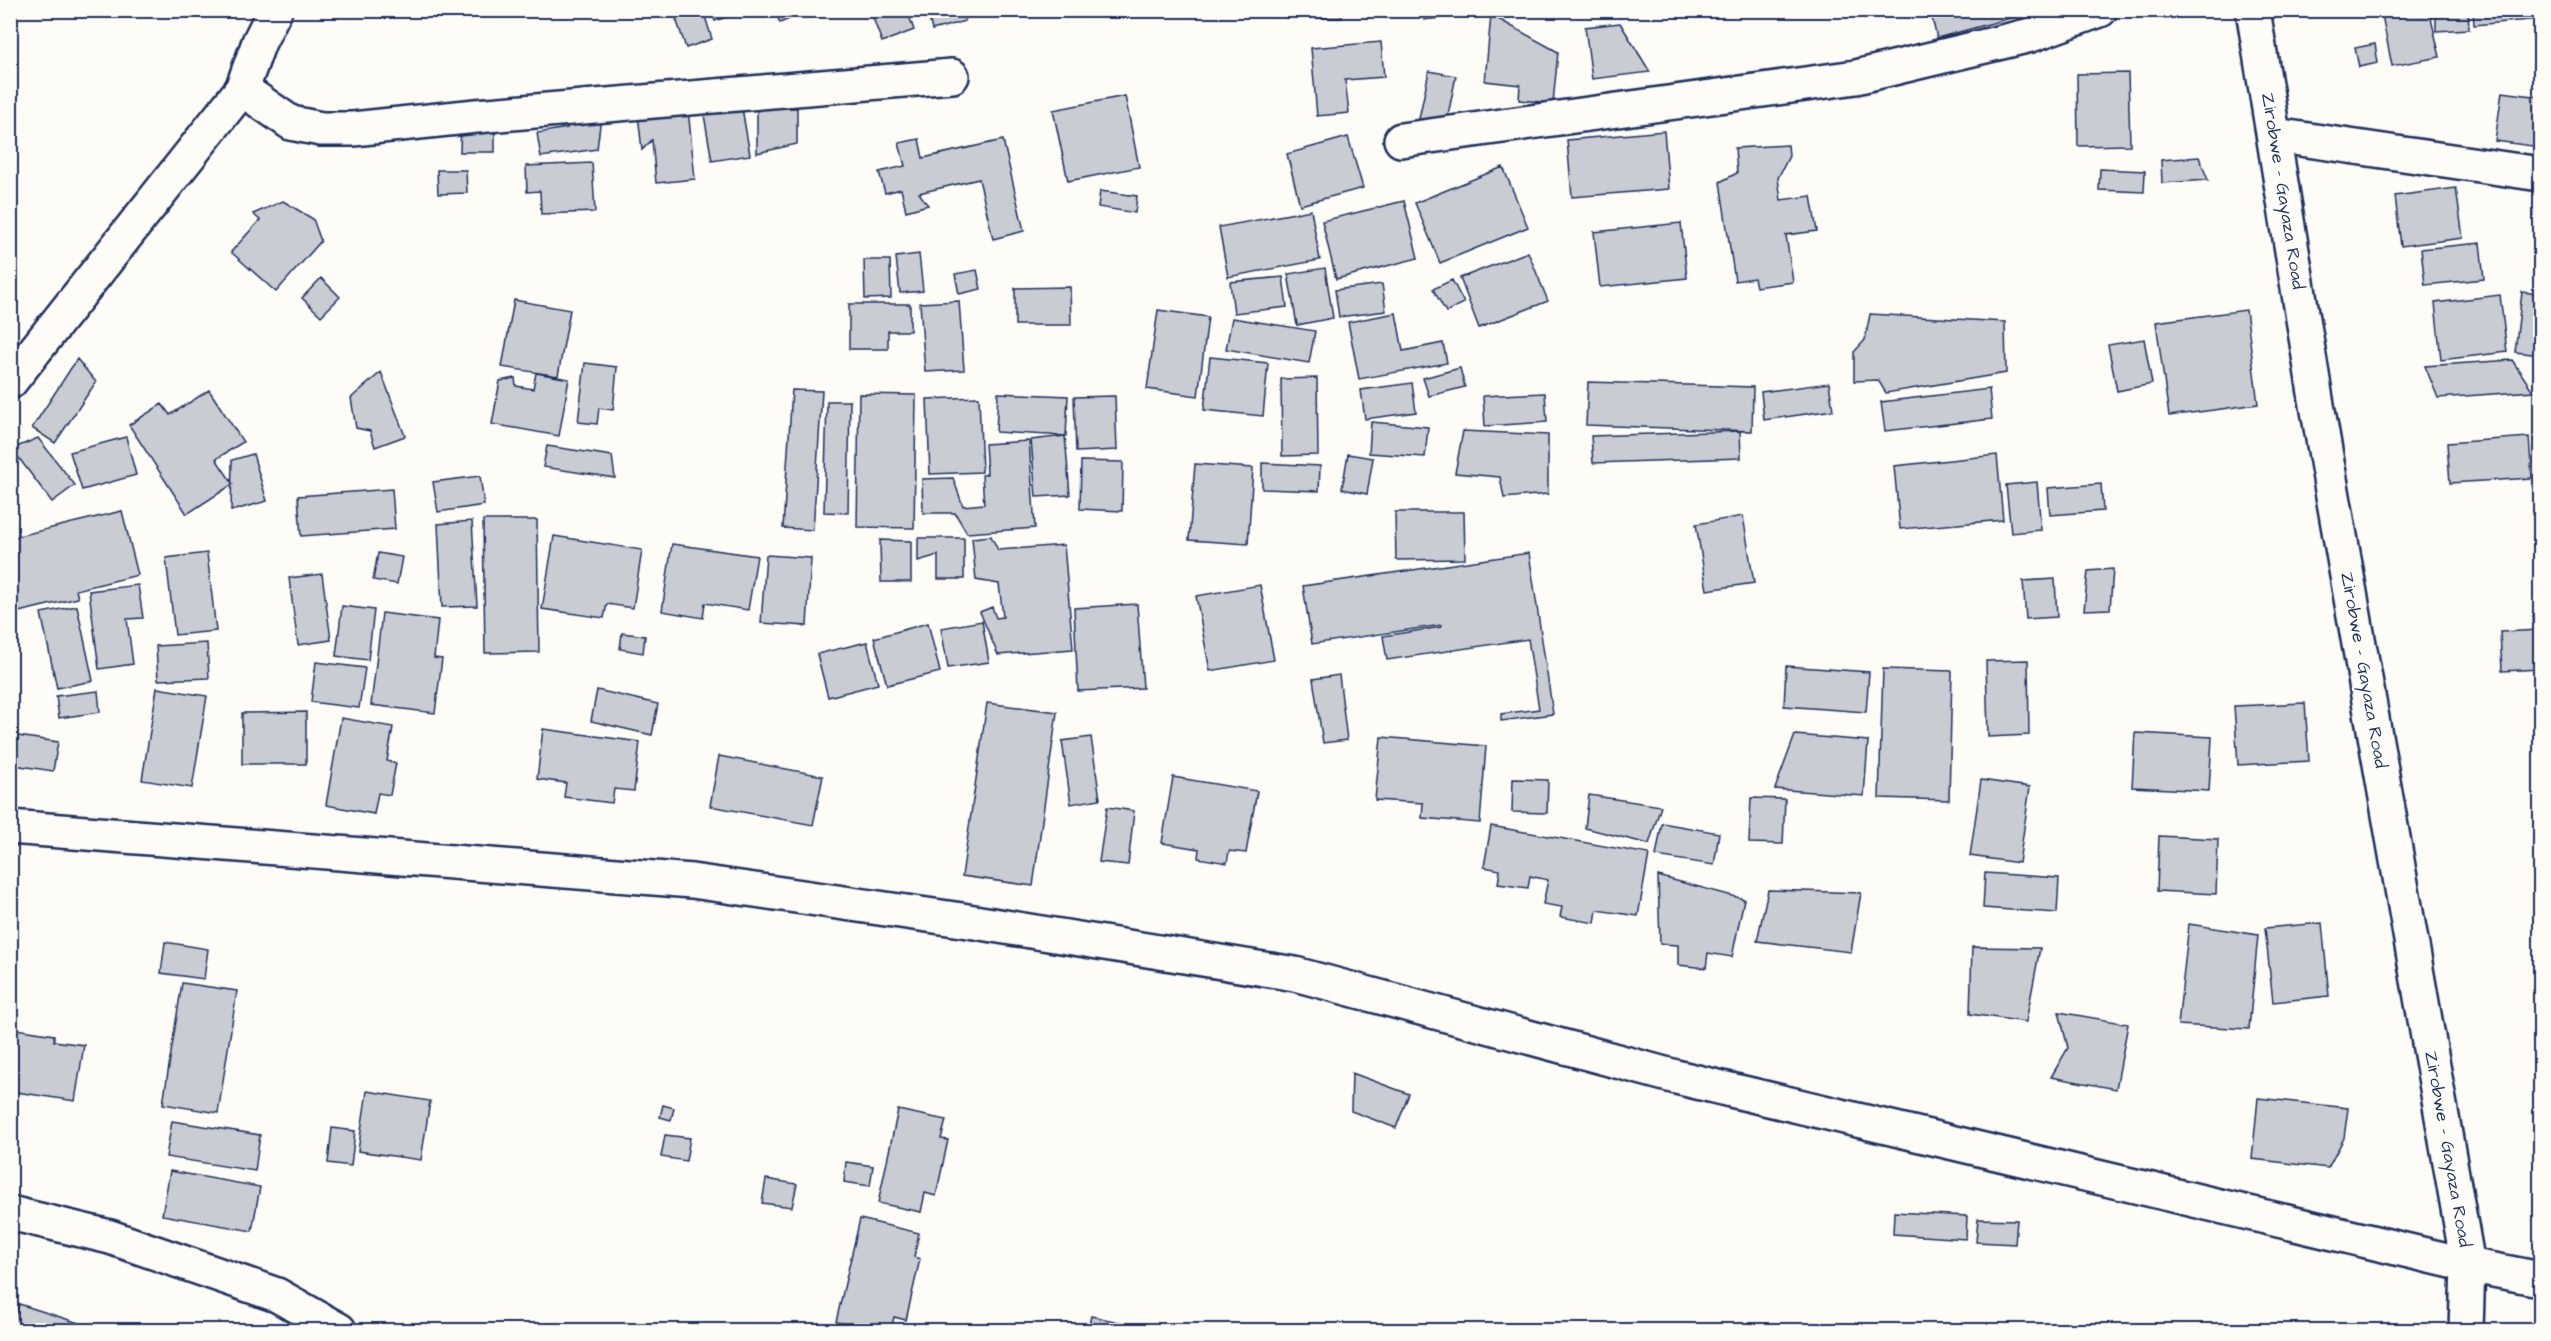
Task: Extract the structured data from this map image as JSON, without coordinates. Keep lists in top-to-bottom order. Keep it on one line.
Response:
{"streets":{"street":["Zirobwe - Gayaza Road"]}}
